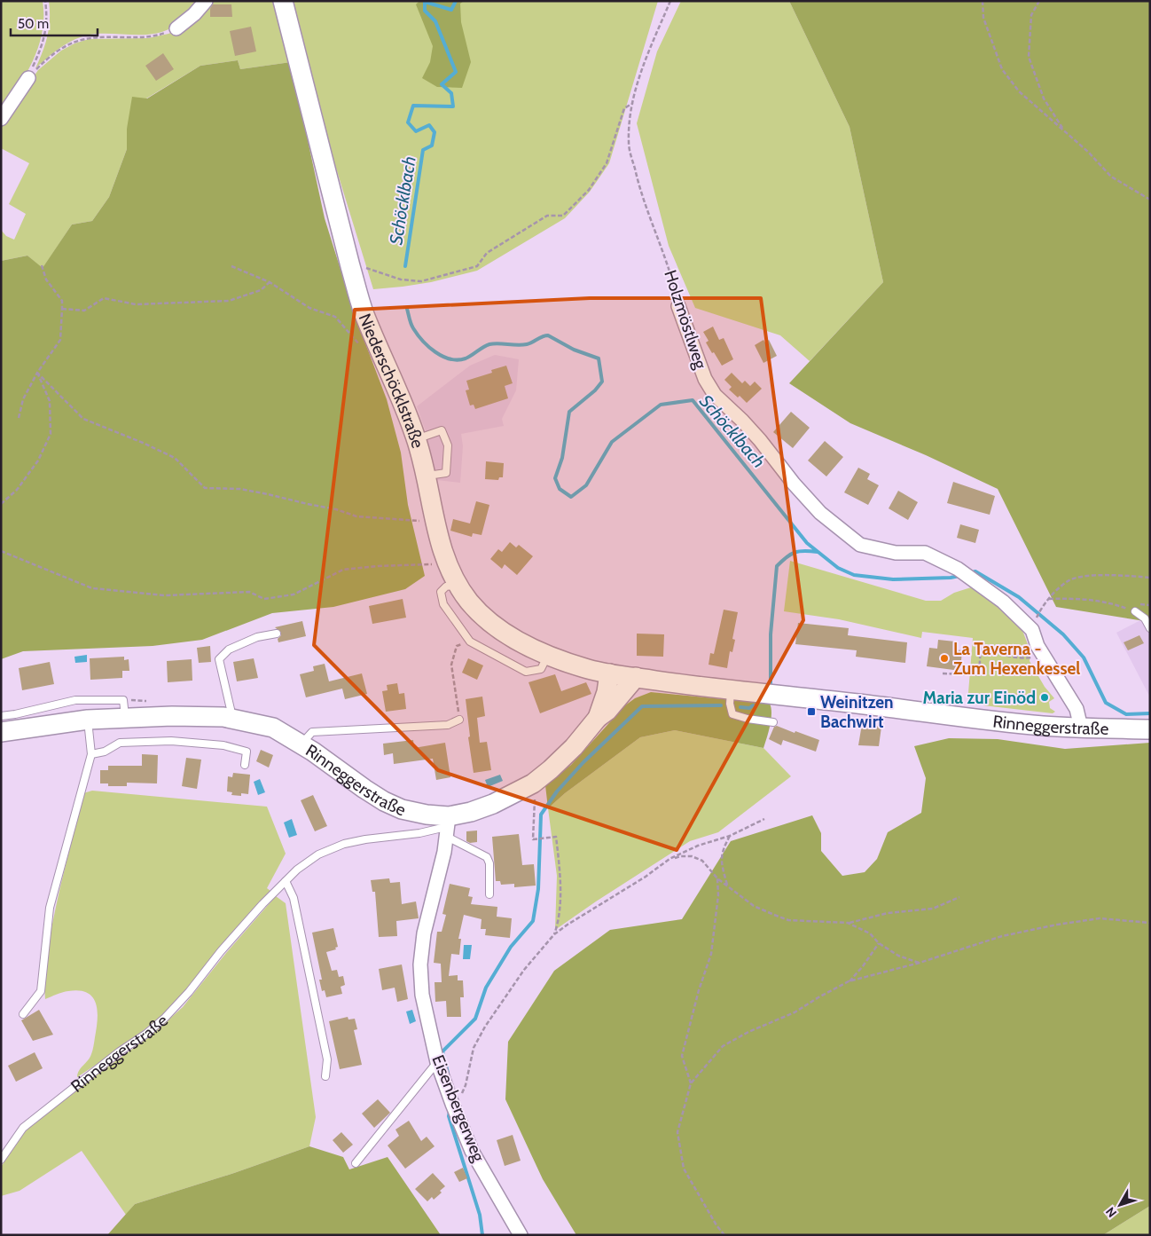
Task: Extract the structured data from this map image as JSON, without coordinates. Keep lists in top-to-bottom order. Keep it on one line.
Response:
{"streets":{"main road":["Niederschöcklstraße","Rinneggerstraße"],"street":["Holzmöstlweg","Eisenbergerweg"]},"crossings":[["Holzmöstlweg","Rinneggerstraße"],["Niederschöcklstraße","Rinneggerstraße"],["Rinneggerstraße","Eisenbergerweg"]],"water":["Schöcklbach"],"places":{"other":["La Taverna - Zum Hexenkessel","Maria zur Einöd"],"transit":["Weinitzen Bachwirt"]},"scale_bar":"50 m","north":"bottom left"}
